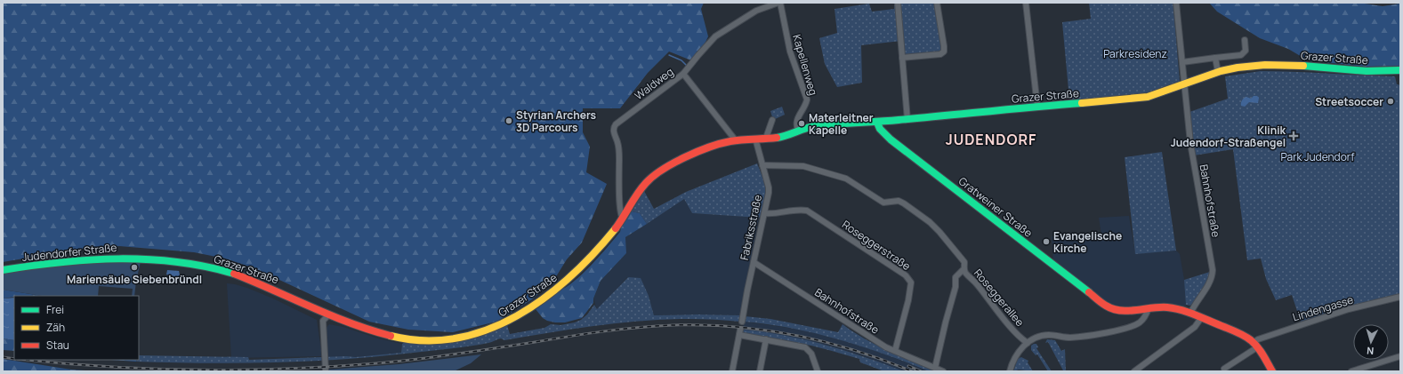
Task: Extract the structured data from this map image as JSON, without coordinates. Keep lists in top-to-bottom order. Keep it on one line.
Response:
{"streets":{"main road":["Grazer Straße","Gratweiner Straße","Judendorfer Straße"],"street":["Kapellenweg","Waldweg","Bahnhofstraße","Fabriksstraße","Roseggerstraße","Roseggerallee","Lindengasse"]},"crossings":[["Grazer Straße","Kapellenweg"],["Grazer Straße","Waldweg"],["Grazer Straße","Bahnhofstraße"],["Grazer Straße","Gratweiner Straße"],["Grazer Straße","Fabriksstraße"],["Grazer Straße","Judendorfer Straße"],["Kapellenweg","Waldweg"],["Bahnhofstraße","Gratweiner Straße"],["Bahnhofstraße","Fabriksstraße"],["Bahnhofstraße","Roseggerstraße"],["Gratweiner Straße","Lindengasse"],["Fabriksstraße","Roseggerstraße"],["Fabriksstraße","Roseggerallee"]],"districts":["JUDENDORF"],"parks":["Parkresidenz","Park Judendorf"],"places":{"other":["Streetsoccer","Styrian Archers 3D Parcours","Materleitner Kapelle","Evangelische Kirche","Mariensäule Siebenbründl"],"health":["Klinik Judendorf-Straßengel"]},"legend":["Frei","Zäh","Stau"],"north":"bottom"}
